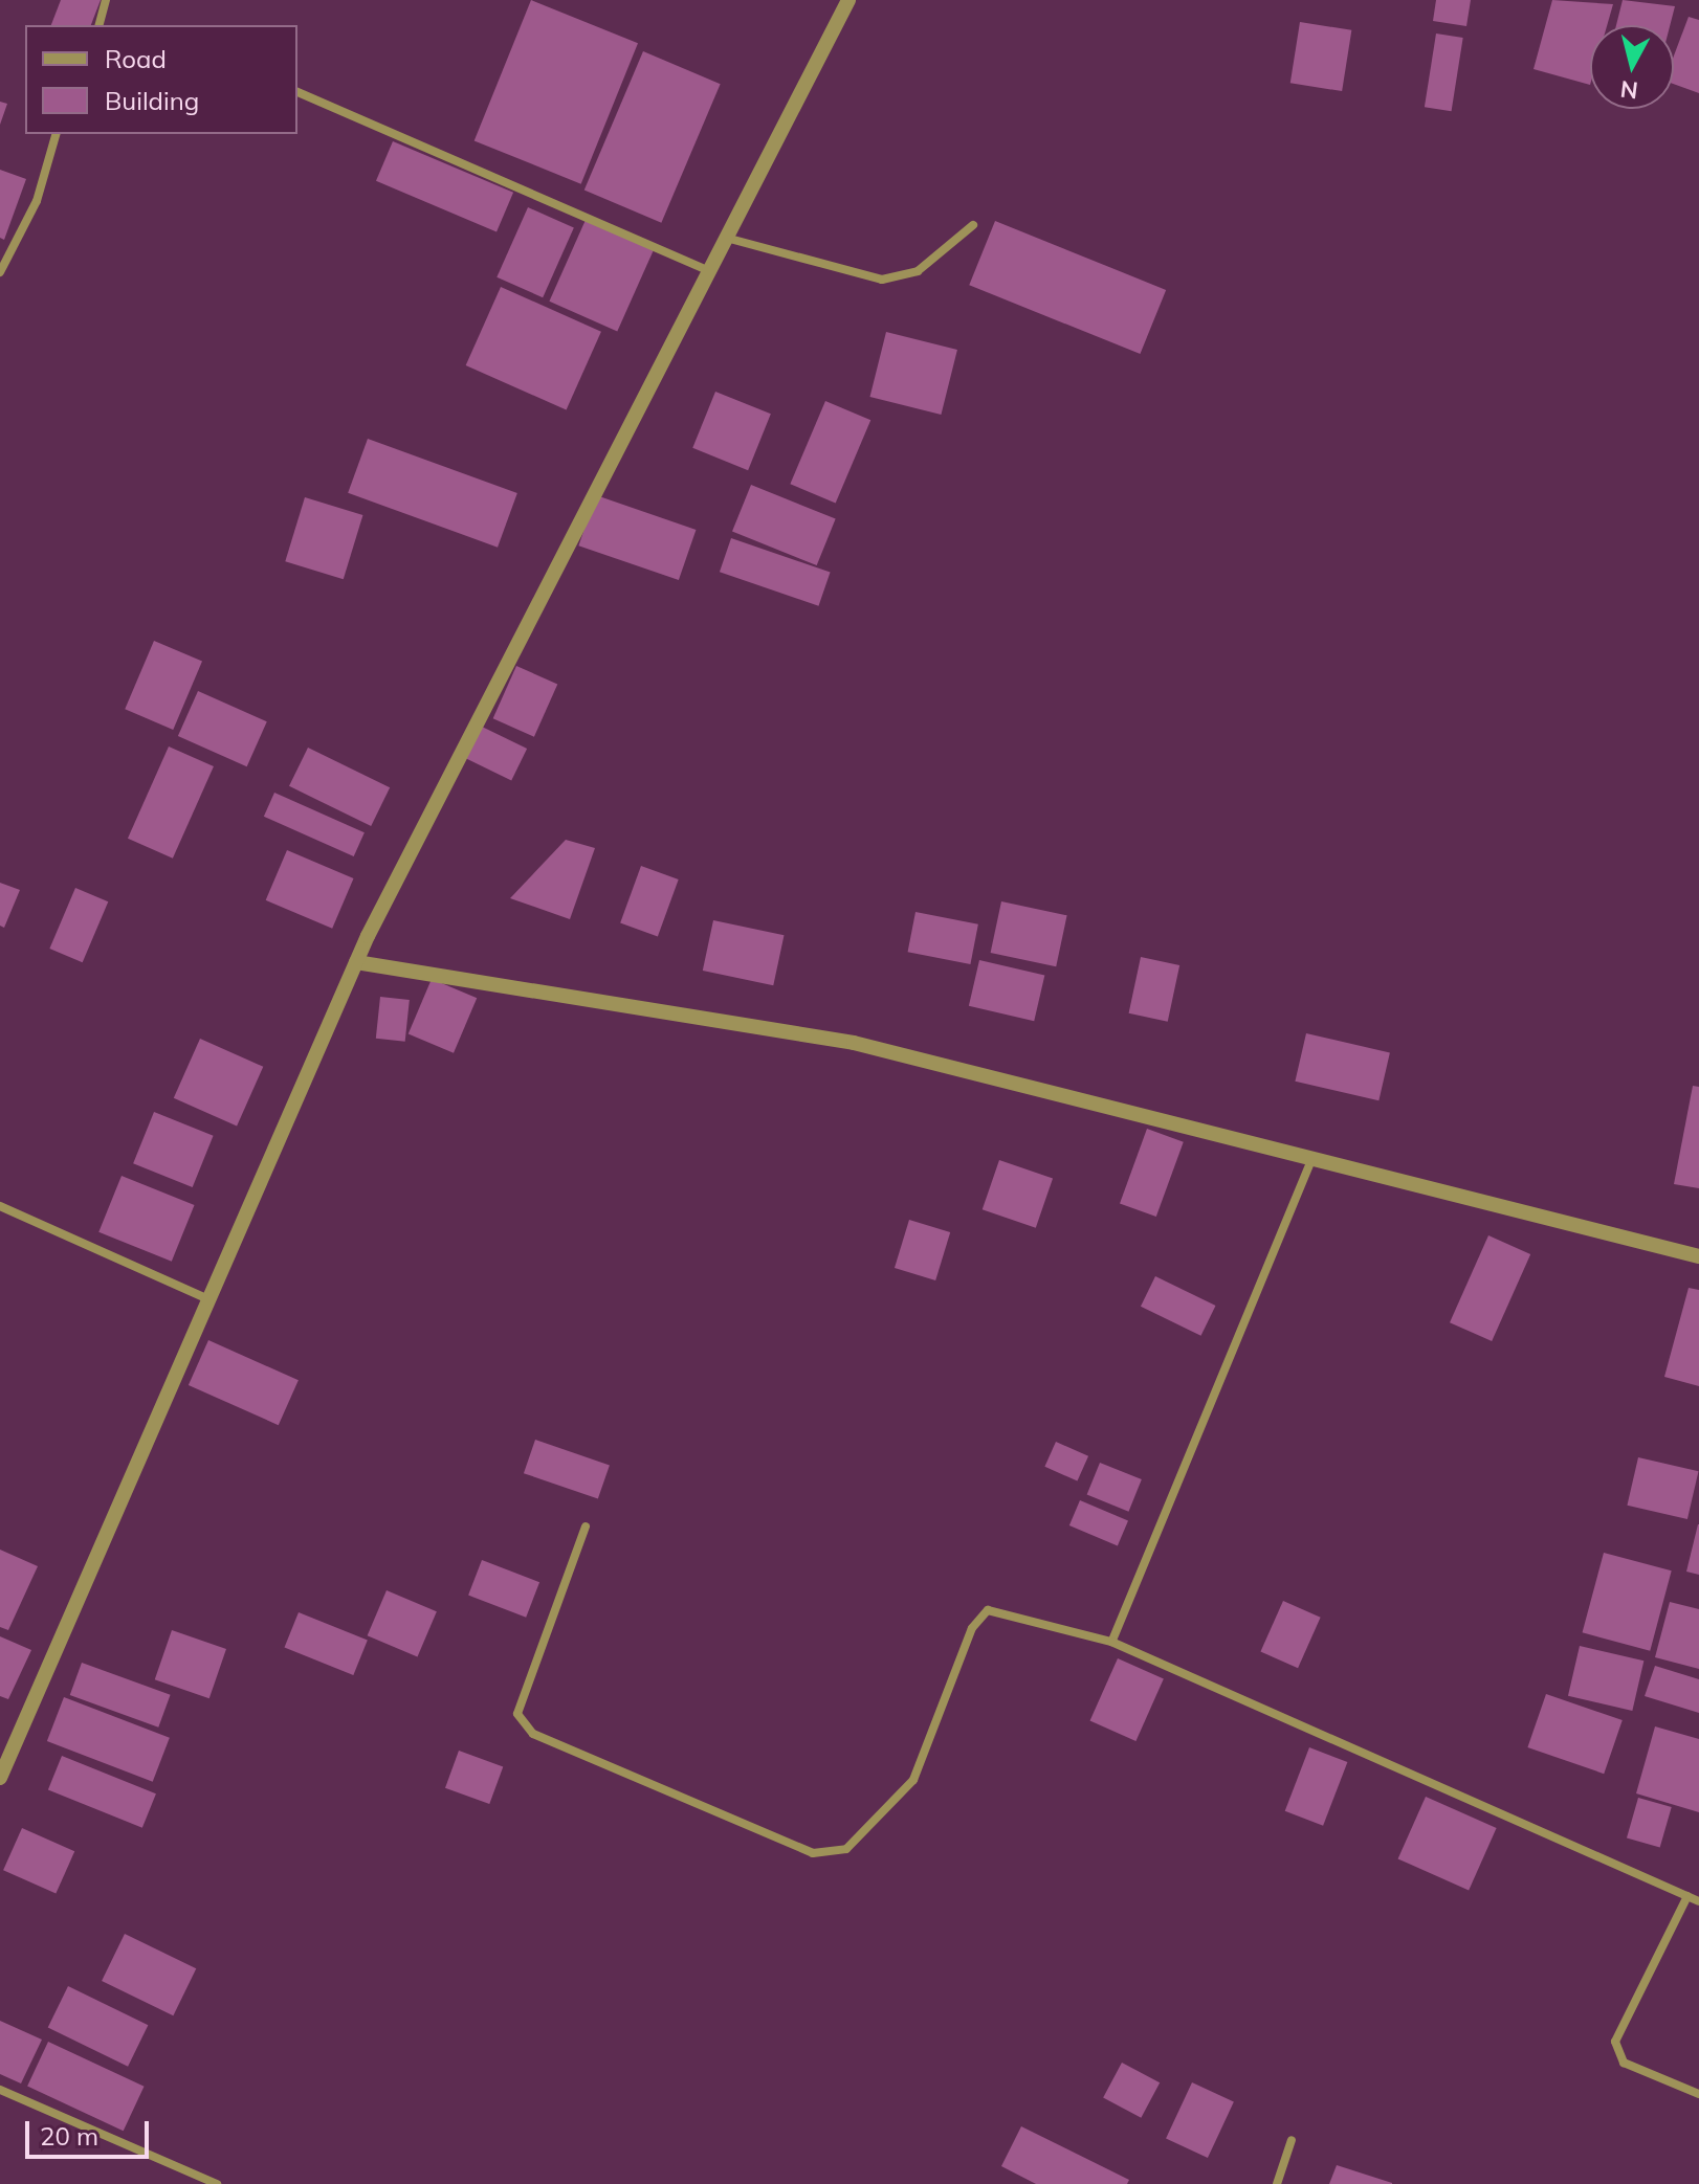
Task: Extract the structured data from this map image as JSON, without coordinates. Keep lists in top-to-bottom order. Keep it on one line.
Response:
{"legend":["Road","Building"],"scale_bar":"20 m","north":"bottom"}
